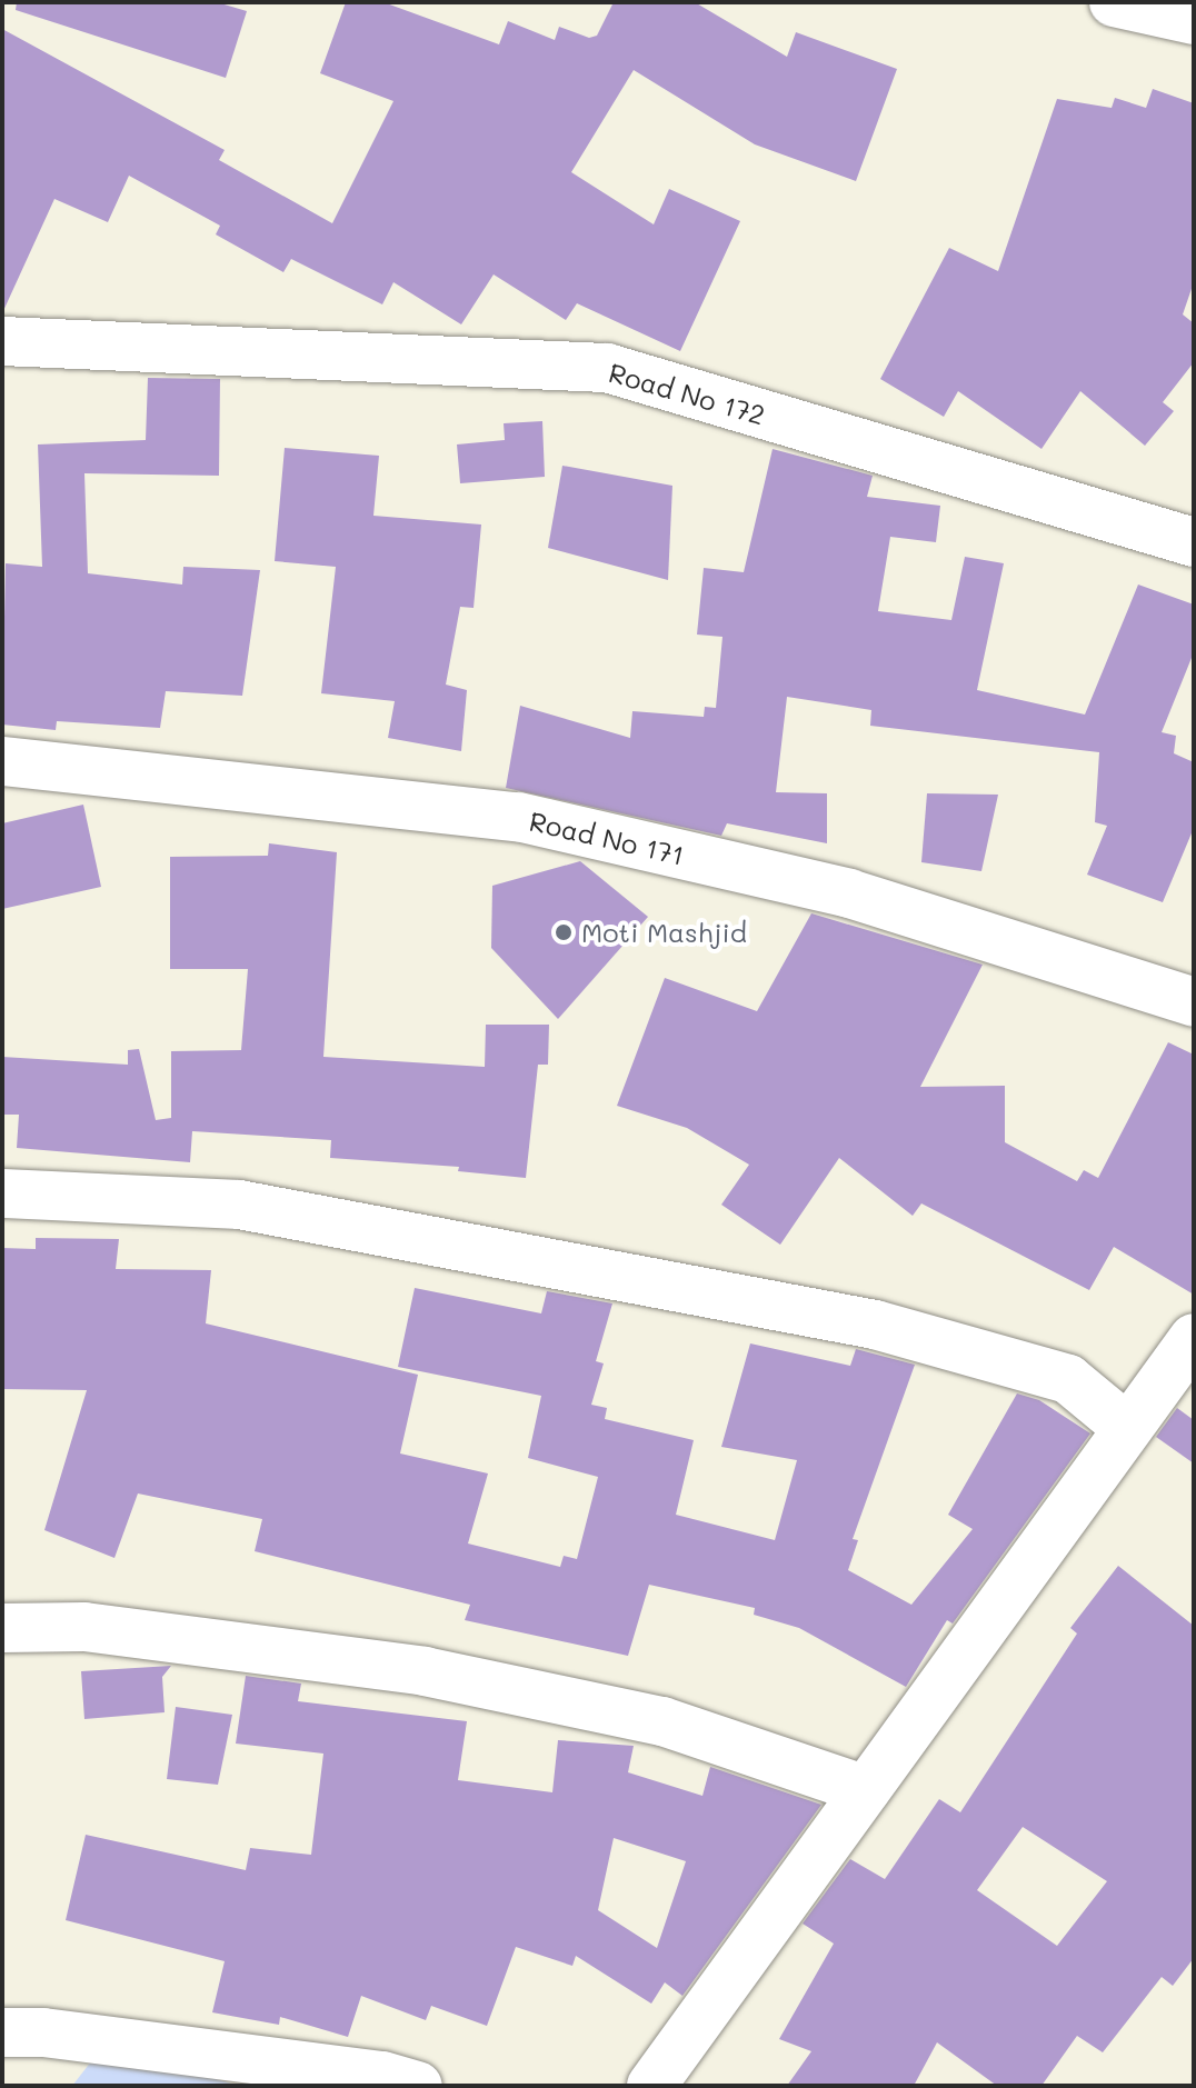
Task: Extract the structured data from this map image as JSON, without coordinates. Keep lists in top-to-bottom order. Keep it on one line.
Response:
{"streets":{"street":["Road No 172","Road No 171"]},"places":["Moti Mashjid"]}
